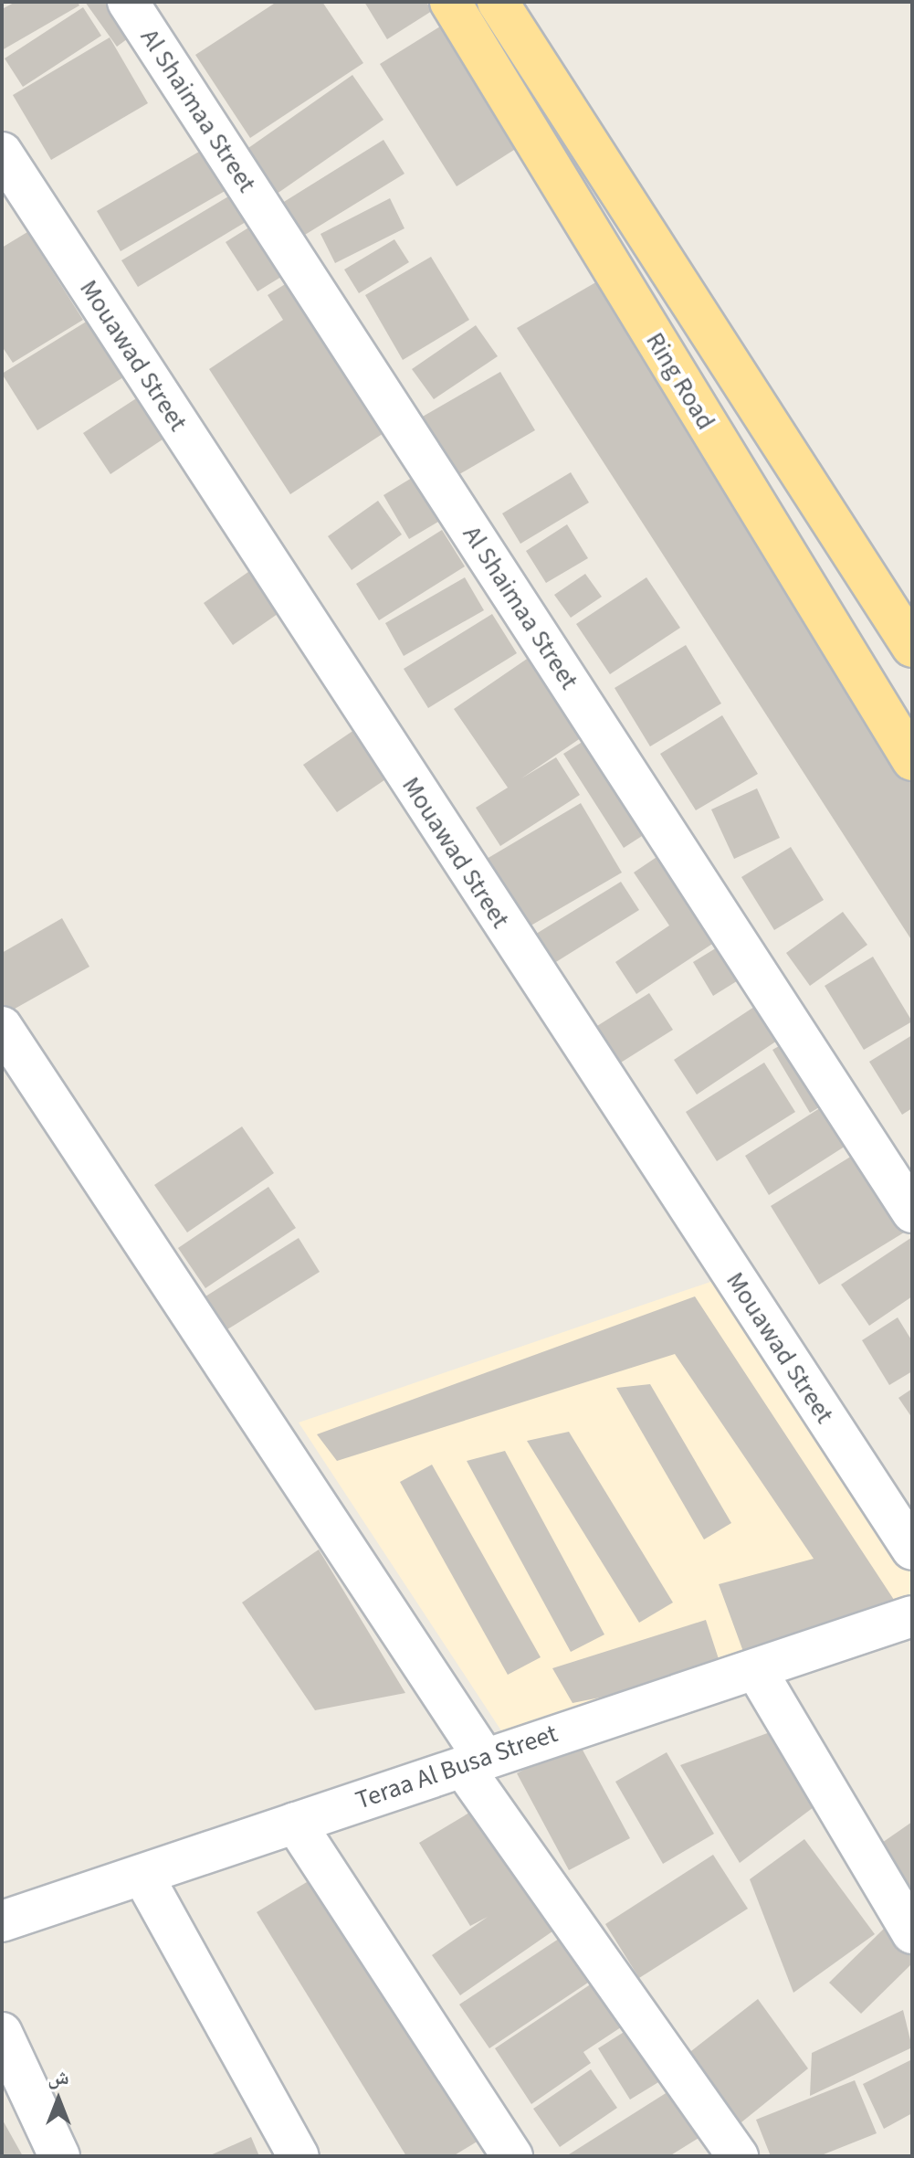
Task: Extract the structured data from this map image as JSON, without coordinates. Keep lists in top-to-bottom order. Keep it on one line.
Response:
{"streets":{"highway":["Ring Road"],"street":["Al Shaimaa Street","Mouawad Street","Teraa Al Busa Street"]},"north":"top"}
